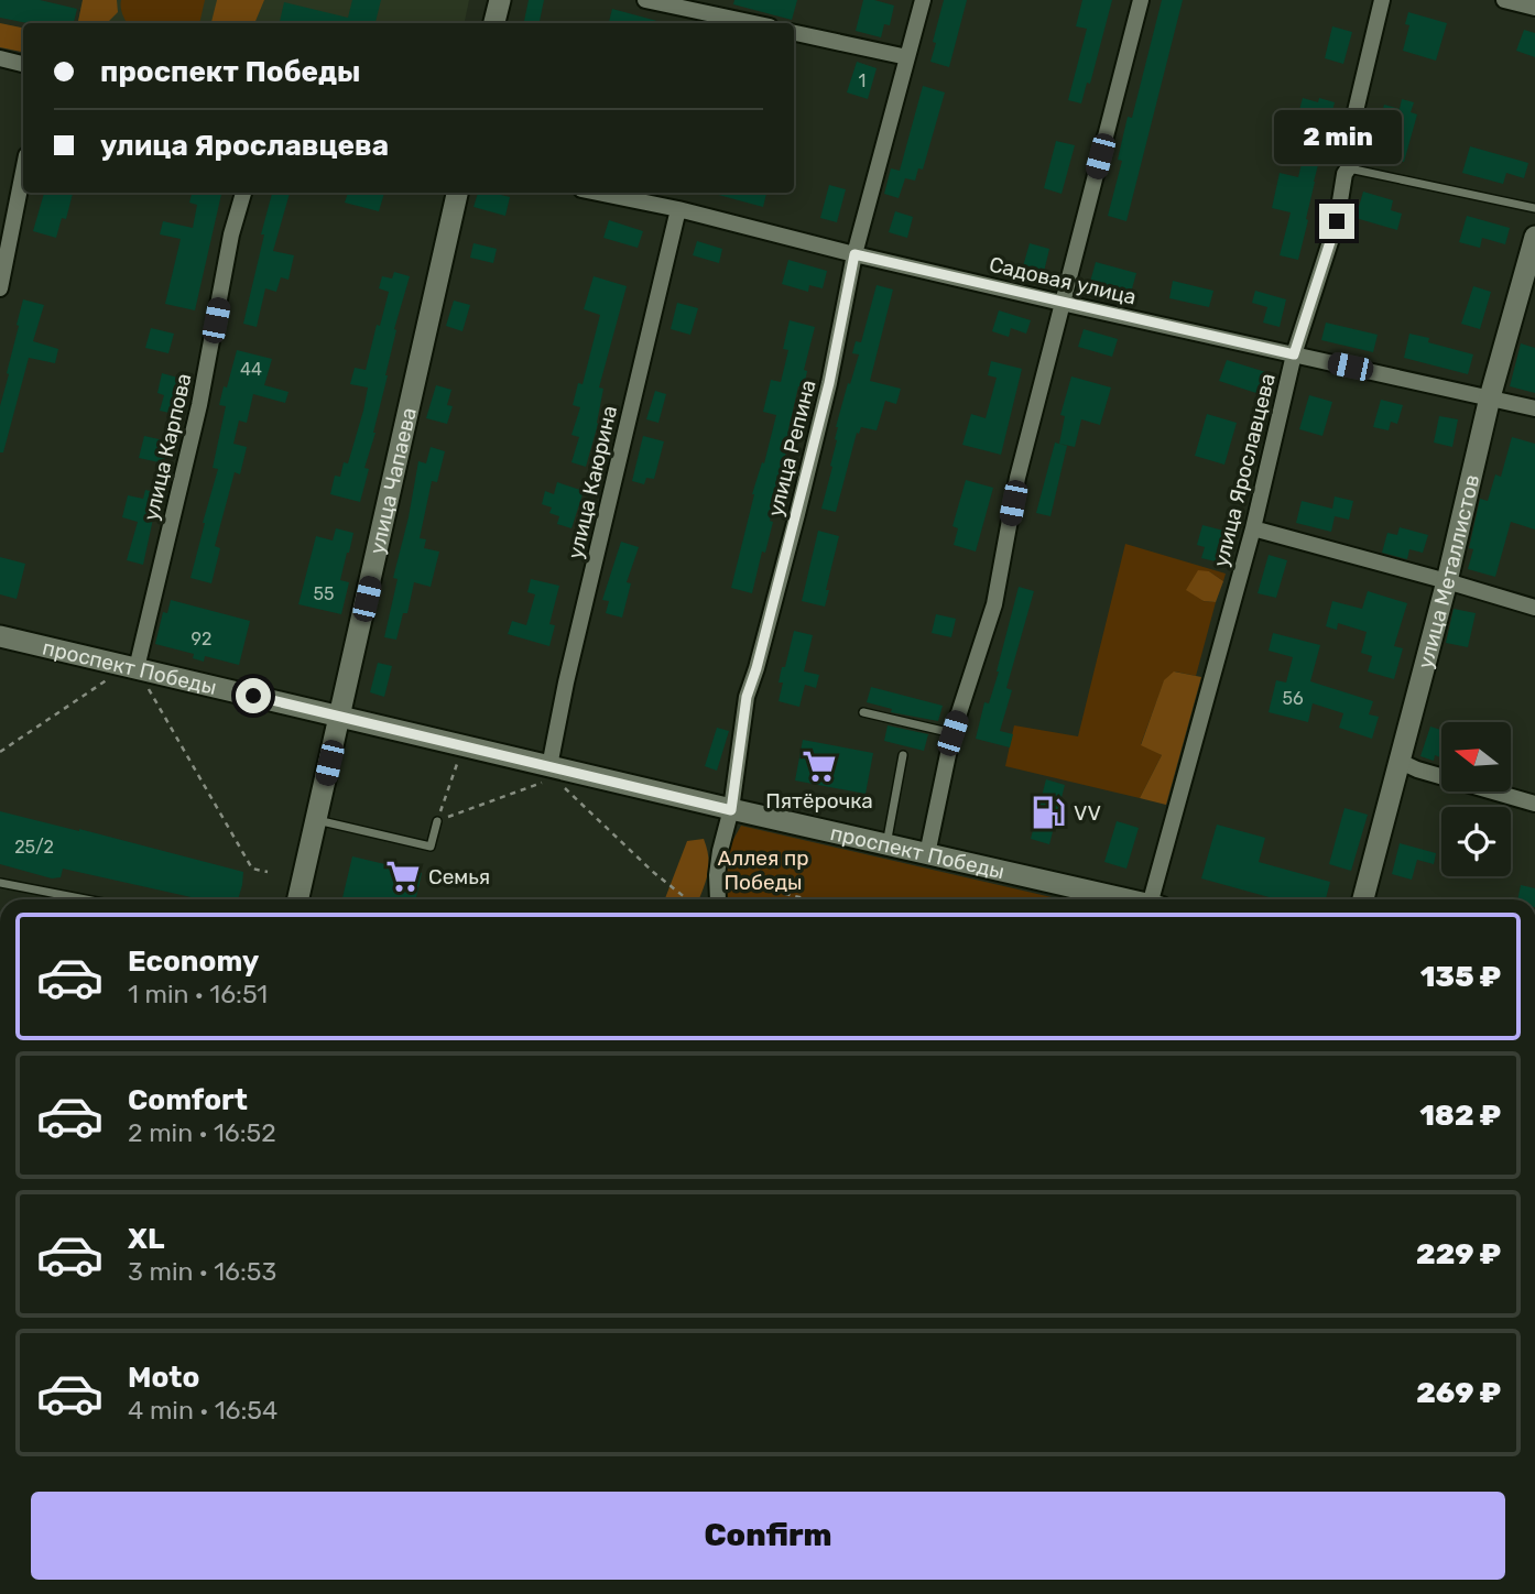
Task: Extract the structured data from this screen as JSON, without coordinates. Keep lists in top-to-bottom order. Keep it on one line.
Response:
{"streets":{"street":["Садовая улица","улица Карпова","улица Репина","улица Ярославцева","улица Чапаева","улица Каюрина","улица Металлистов","проспект Победы"]},"crossings":[["Садовая улица","улица Репина"],["Садовая улица","улица Ярославцева"],["Садовая улица","улица Каюрина"],["Садовая улица","улица Металлистов"],["улица Карпова","проспект Победы"],["улица Репина","проспект Победы"],["улица Чапаева","проспект Победы"],["улица Каюрина","проспект Победы"]],"parks":["Аллея пр Победы"],"places":{"supermarket":["Пятёрочка","Семья"],"fuel station":["VV"]},"house_numbers":["1","44","55","92","56","25/2"],"north":"left","page":{"banner":["проспект Победы","улица Ярославцева"],"bubble":"2 min","list":[{"name":"Economy","note":"1 min · 16:51","value":"135 ₽"},{"name":"Comfort","note":"2 min · 16:52","value":"182 ₽"},{"name":"XL","note":"3 min · 16:53","value":"229 ₽"},{"name":"Moto","note":"4 min · 16:54","value":"269 ₽"}],"buttons":"Confirm"}}
